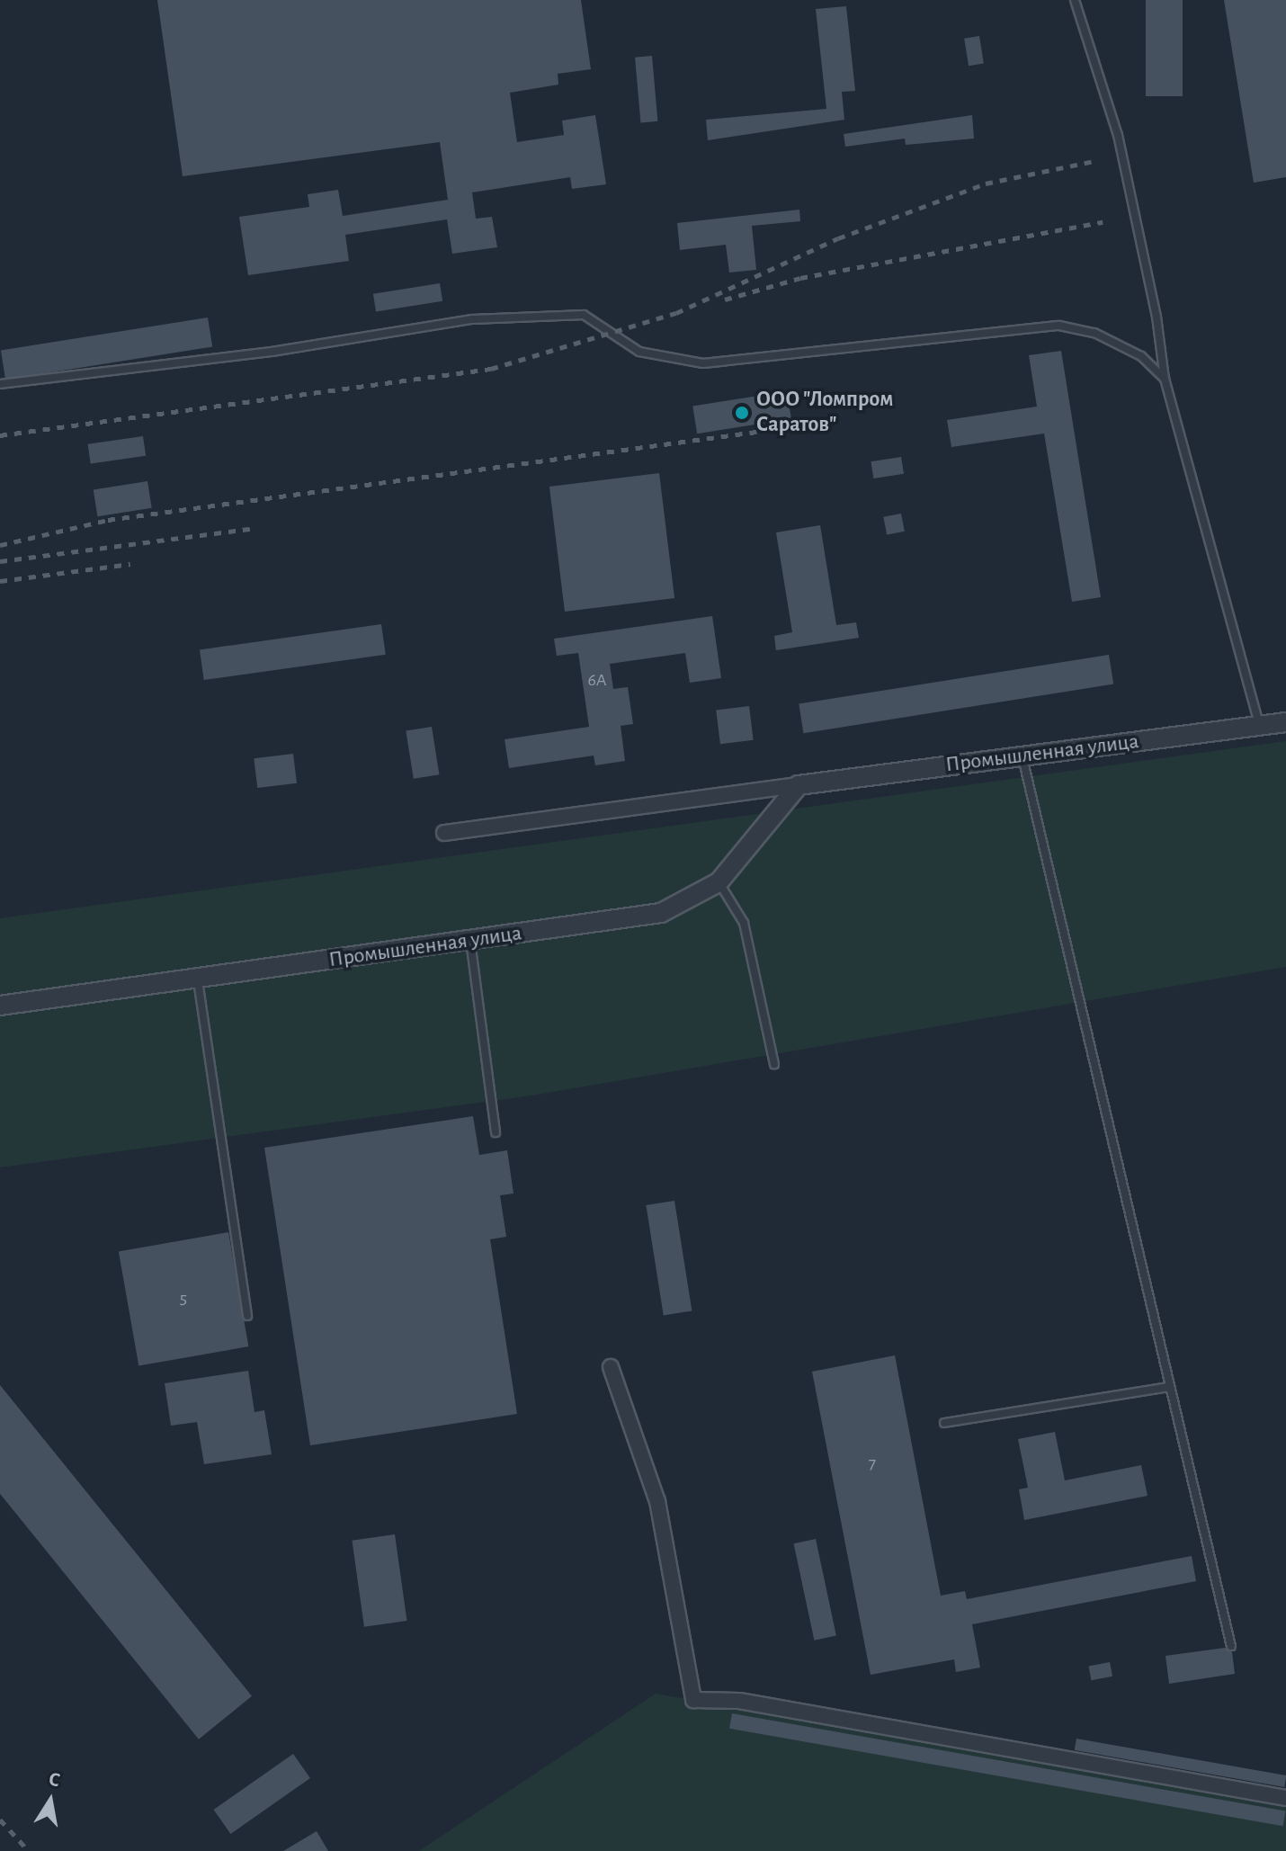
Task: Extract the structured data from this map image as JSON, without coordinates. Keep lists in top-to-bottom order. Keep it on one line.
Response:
{"streets":{"street":["Промышленная улица"]},"places":["ООО \"Ломпром Саратов\""],"house_numbers":["6А","5","7"],"north":"top"}
